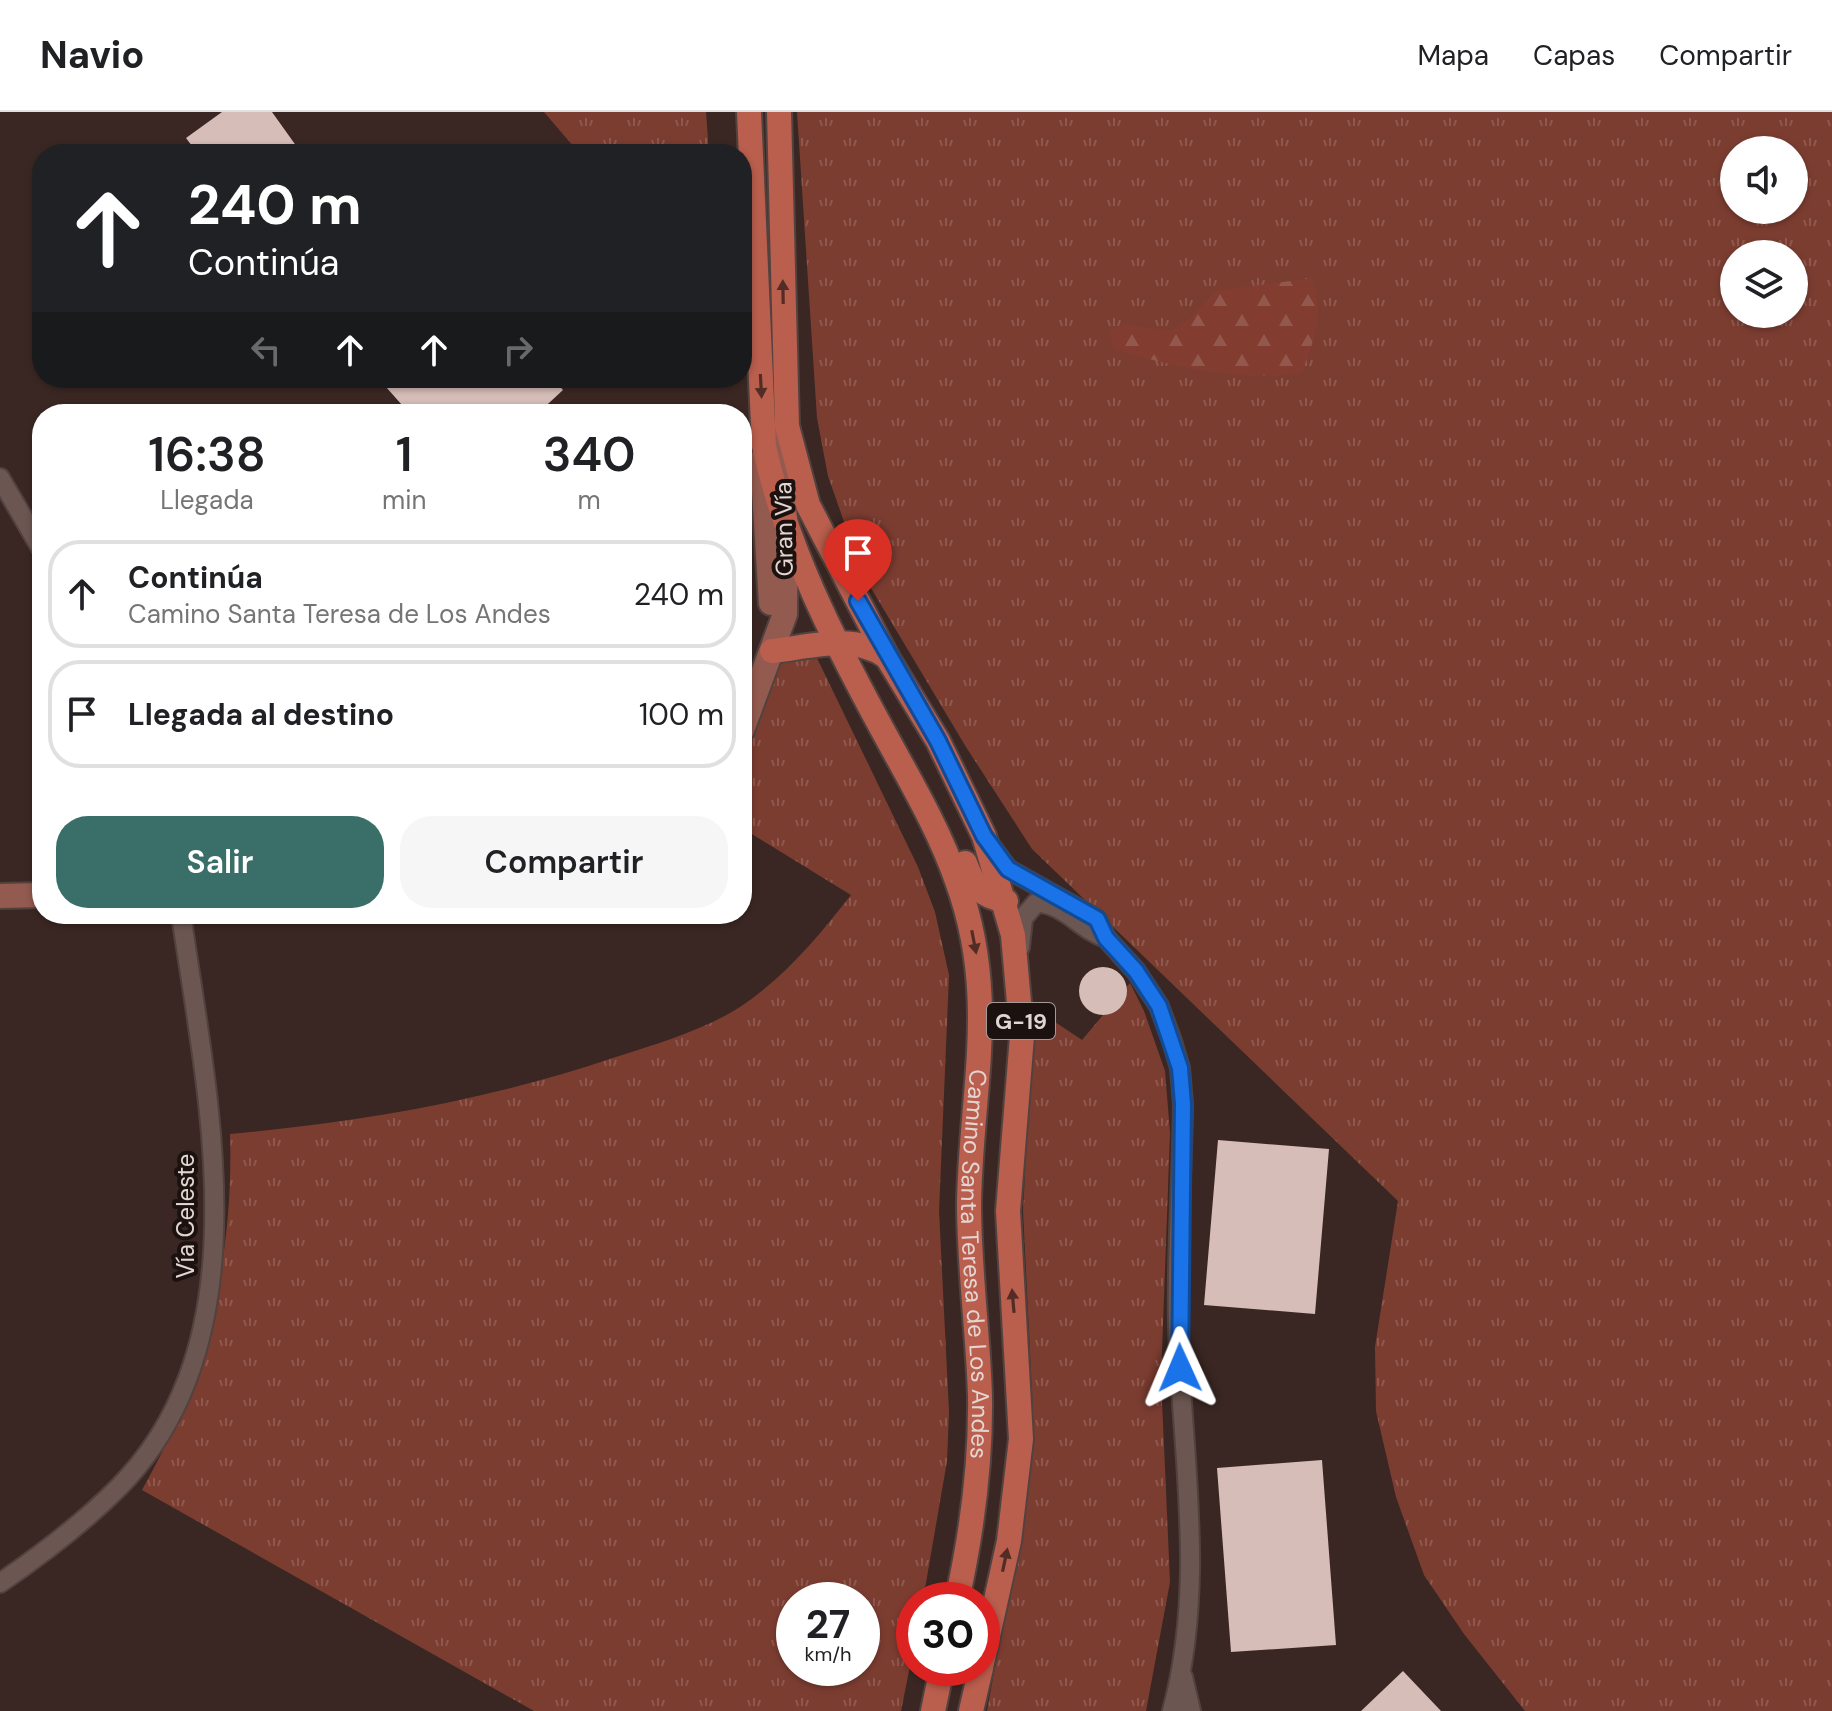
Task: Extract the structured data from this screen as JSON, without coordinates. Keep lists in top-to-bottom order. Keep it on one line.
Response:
{"streets":{"main road":["Gran Vía","G-19","Camino Santa Teresa de Los Andes"],"street":["Vía Celeste"]},"crossings":[["Gran Vía","G-19"],["Gran Vía","Camino Santa Teresa de Los Andes"],["G-19","Camino Santa Teresa de Los Andes"]],"page":{"header":"Navio","nav":["Mapa","Capas","Compartir"],"turn":["240 m","Continúa"],"eta":["16:38","Llegada","1","min","340","m"],"list":[{"name":"Continúa","note":"Camino Santa Teresa de Los Andes","value":"240 m"},{"name":"Llegada al destino","value":"100 m"}],"buttons":["Salir","Compartir"],"speed":"27 km/h","limit":"30"}}
